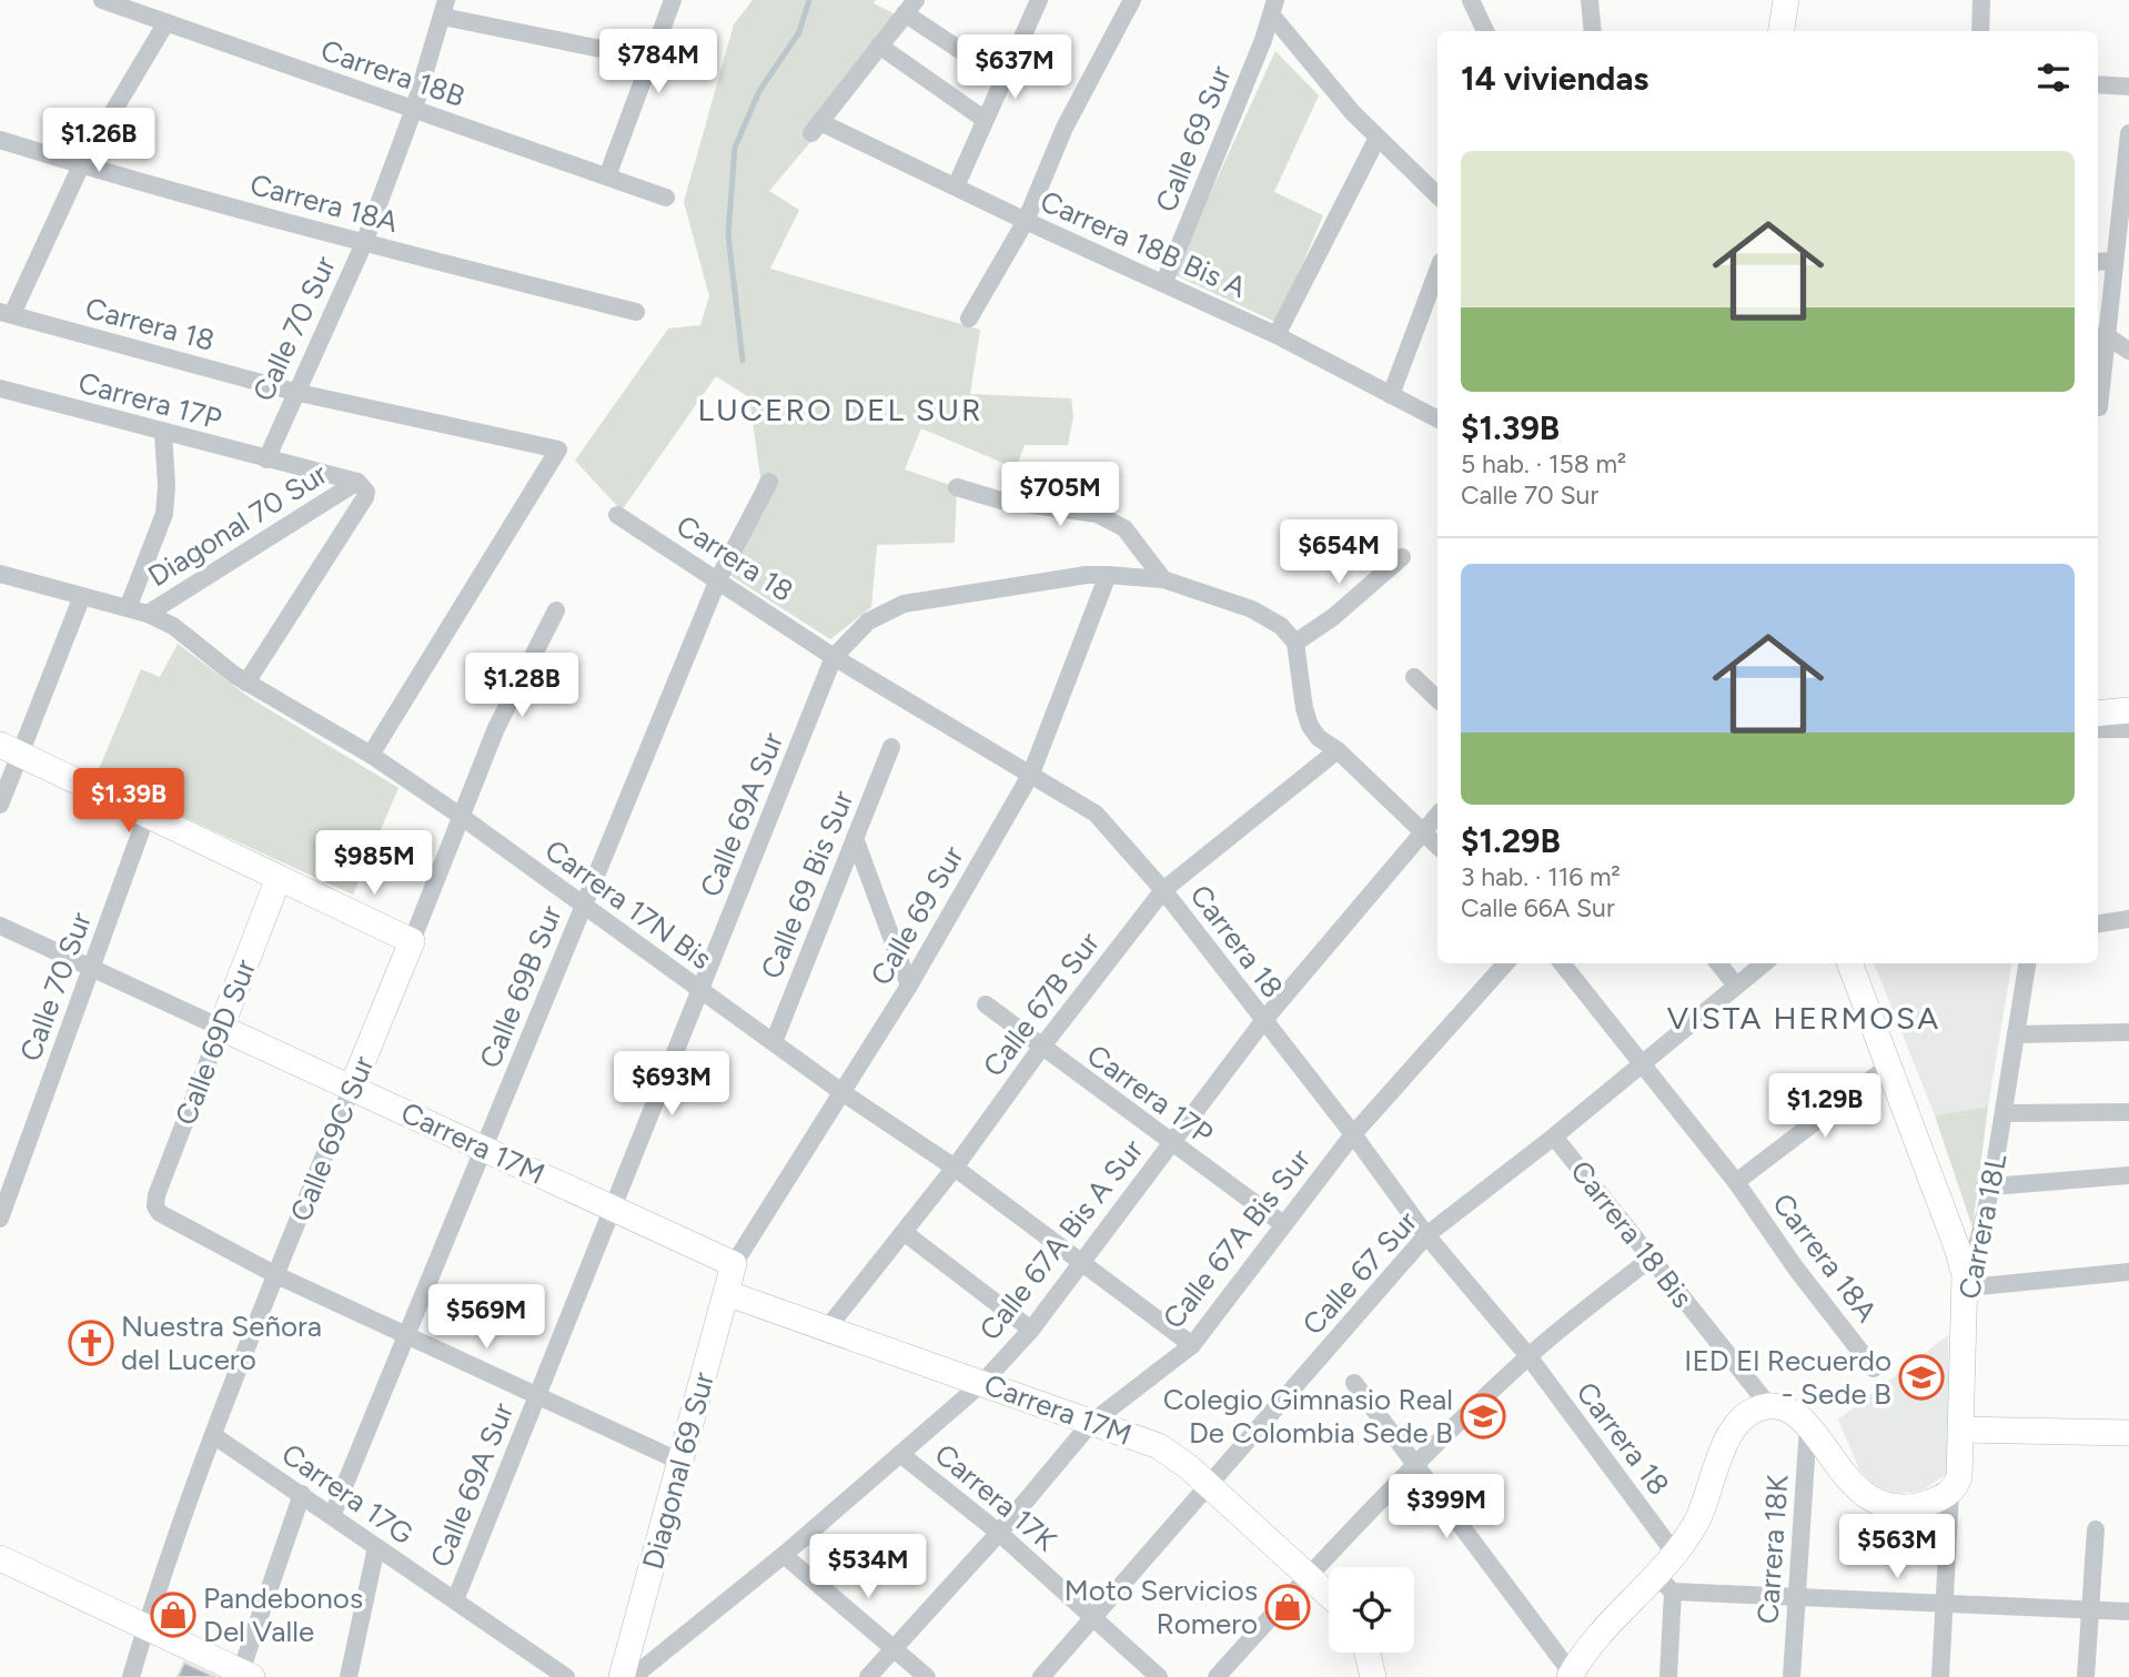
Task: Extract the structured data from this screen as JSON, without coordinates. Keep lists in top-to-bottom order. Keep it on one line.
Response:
{"streets":{"street":["Carrera 18B","Calle 69 Sur","Carrera 18A","Carrera 18B Bis A","Carrera 18","Calle 70 Sur","Carrera 17P","Diagonal 70 Sur","Calle 69A Sur","Calle 69 Bis Sur","Carrera 17N Bis","Calle 69B Sur","Calle 67B Sur","Calle 69D Sur","Calle 69C Sur","Carrera 17M","Carrera 18L","Carrera 18 Bis","Calle 67A Bis Sur","Calle 67A Bis A Sur","Calle 67 Sur","Diagonal 69 Sur","Carrera 17G","Carrera 17K","Carrera 18K"]},"crossings":[["Carrera 18B","Calle 70 Sur"],["Calle 69 Sur","Carrera 18B Bis A"],["Calle 69 Sur","Carrera 18"],["Calle 69 Sur","Calle 69A Sur"],["Calle 69 Sur","Carrera 17N Bis"],["Calle 69 Sur","Carrera 17M"],["Calle 69 Sur","Diagonal 69 Sur"],["Carrera 18A","Calle 70 Sur"],["Carrera 18A","Calle 67 Sur"],["Carrera 18","Calle 70 Sur"],["Carrera 18","Calle 69A Sur"],["Carrera 18","Carrera 17N Bis"],["Carrera 18","Calle 69B Sur"],["Carrera 18","Calle 67B Sur"],["Carrera 18","Calle 67A Bis Sur"],["Carrera 18","Calle 67A Bis A Sur"],["Carrera 18","Calle 67 Sur"],["Calle 70 Sur","Carrera 17P"],["Calle 70 Sur","Carrera 17M"],["Carrera 17P","Diagonal 70 Sur"],["Carrera 17P","Calle 67B Sur"],["Carrera 17P","Calle 67A Bis Sur"],["Carrera 17P","Calle 67A Bis A Sur"],["Diagonal 70 Sur","Carrera 17N Bis"],["Calle 69A Sur","Carrera 17N Bis"],["Calle 69A Sur","Carrera 17M"],["Calle 69A Sur","Carrera 17G"],["Calle 69 Bis Sur","Carrera 17N Bis"],["Carrera 17N Bis","Calle 69B Sur"],["Carrera 17N Bis","Calle 67B Sur"],["Carrera 17N Bis","Calle 69C Sur"],["Carrera 17N Bis","Calle 67A Bis Sur"],["Carrera 17N Bis","Calle 67A Bis A Sur"],["Calle 69B Sur","Carrera 17M"],["Calle 69B Sur","Carrera 17G"],["Calle 67B Sur","Carrera 17M"],["Calle 69D Sur","Calle 69C Sur"],["Calle 69D Sur","Carrera 17M"],["Calle 69C Sur","Carrera 17M"],["Calle 69C Sur","Carrera 17G"],["Carrera 17M","Calle 67A Bis Sur"],["Carrera 17M","Calle 67A Bis A Sur"],["Carrera 17M","Calle 67 Sur"],["Carrera 17M","Diagonal 69 Sur"],["Carrera 18 Bis","Calle 67 Sur"],["Carrera 18 Bis","Carrera 18K"],["Calle 67A Bis Sur","Carrera 17K"],["Calle 67A Bis A Sur","Carrera 17K"],["Calle 67 Sur","Carrera 17K"]],"districts":["LUCERO DEL SUR","VISTA HERMOSA"],"places":{"church":["Nuestra Señora del Lucero"],"school or university":["IED El Recuerdo - Sede B","Colegio Gimnasio Real De Colombia Sede B"],"shop":["Moto Servicios Romero","Pandebonos Del Valle"]},"page":{"price":["$784M","$637M","$1.26B","$705M","$654M","$1.28B","$1.39B","$985M","$693M","$1.29B","$569M","$399M","$563M","$534M"],"heading":"14 viviendas","list":[{"name":"$1.39B","note":"5 hab. · 158 m² · Calle 70 Sur"},{"name":"$1.29B","note":"3 hab. · 116 m² · Calle 66A Sur"}]}}
